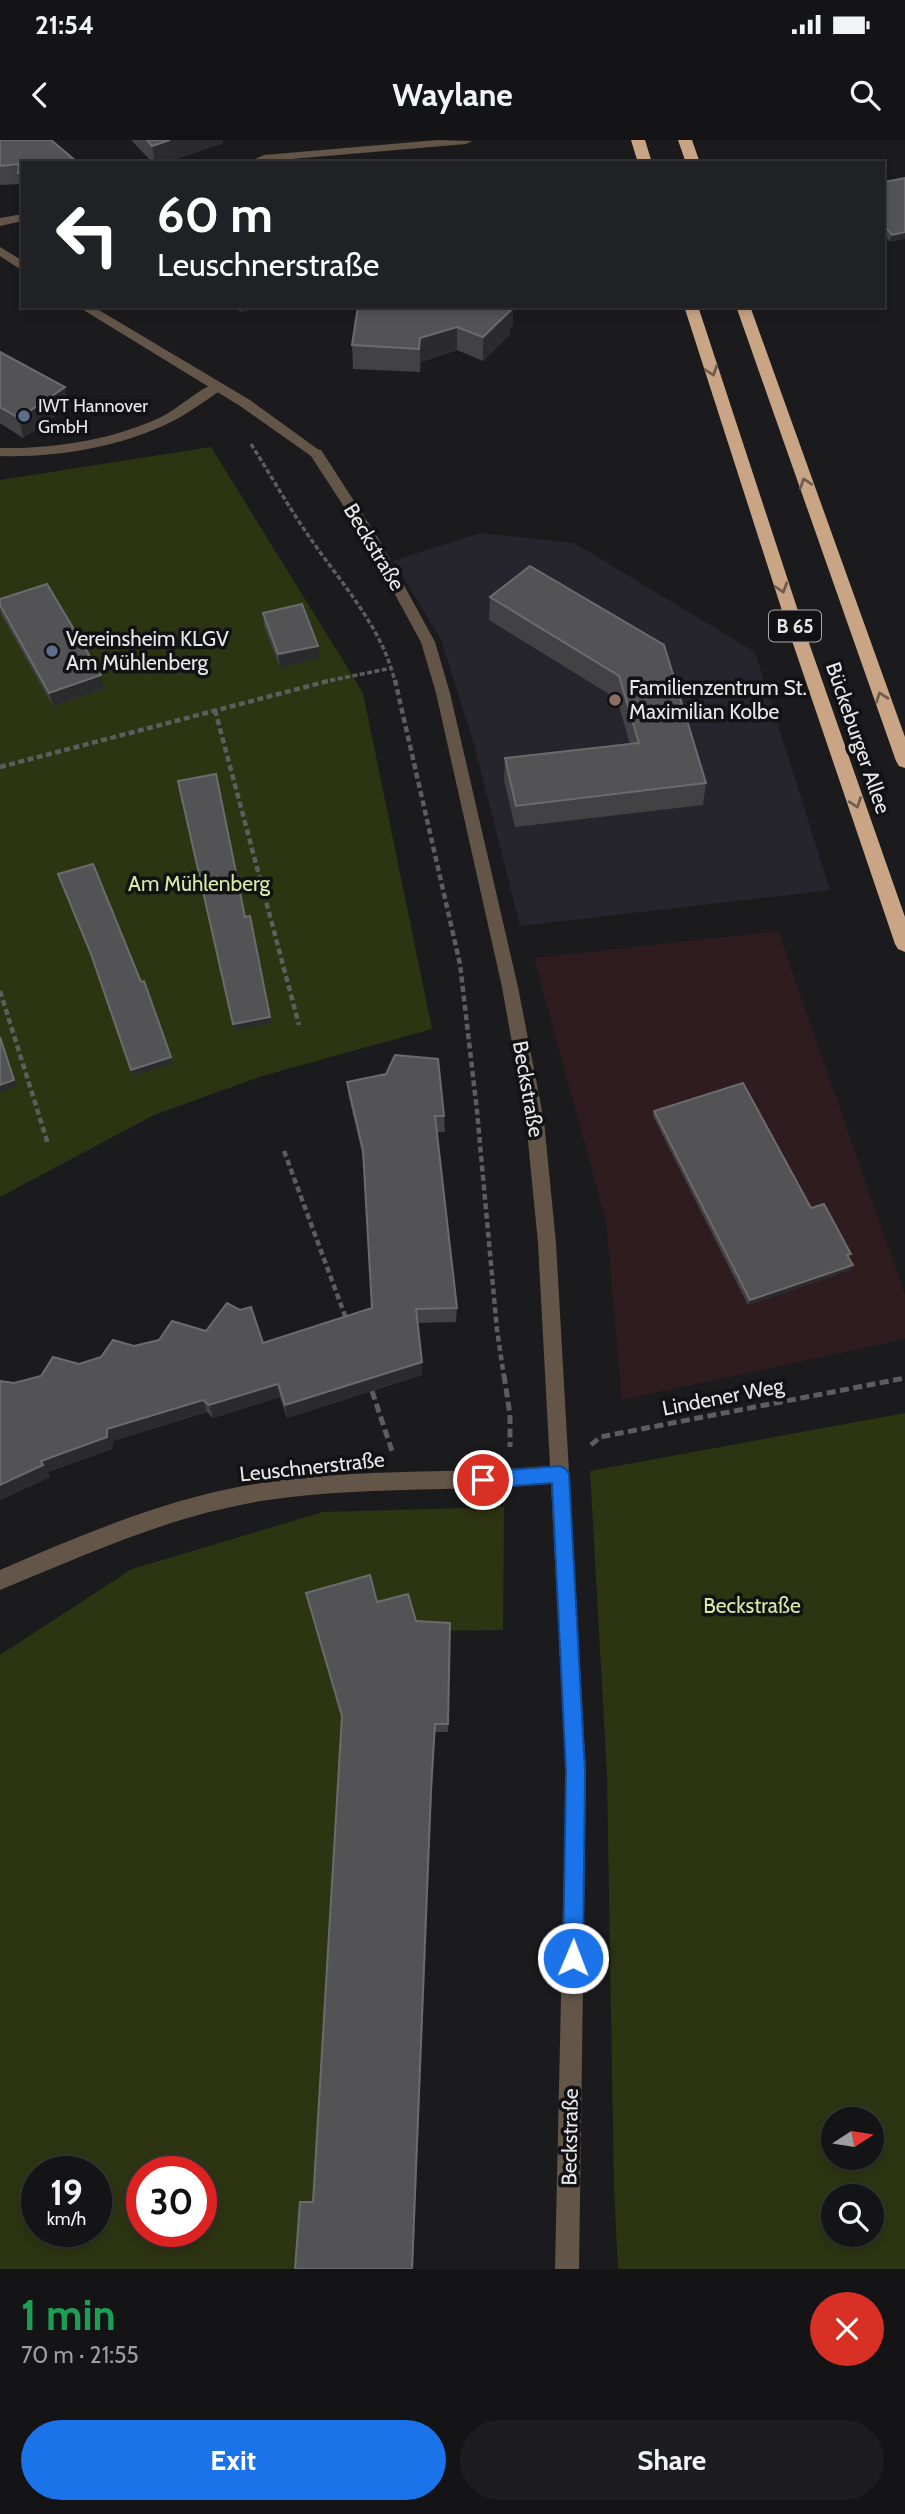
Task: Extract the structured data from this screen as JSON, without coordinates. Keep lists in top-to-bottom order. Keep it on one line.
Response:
{"streets":{"highway":["B 65","Bückeburger Allee"],"street":["Beckstraße","Leuschnerstraße"],"path":["Lindener Weg"]},"crossings":[["Beckstraße","Lindener Weg"],["Beckstraße","Leuschnerstraße"],["Lindener Weg","Leuschnerstraße"]],"parks":["Am Mühlenberg","Beckstraße"],"places":["IWT Hannover GmbH","Vereinsheim KLGV Am Mühlenberg","Familienzentrum St. Maximilian Kolbe"],"north":"right","page":{"status":"21:54","header":"Waylane","turn":["60 m","Leuschnerstraße"],"speed":"19 km/h","limit":"30","heading":["1 min","70 m · 21:55"],"buttons":["Exit","Share"]}}
